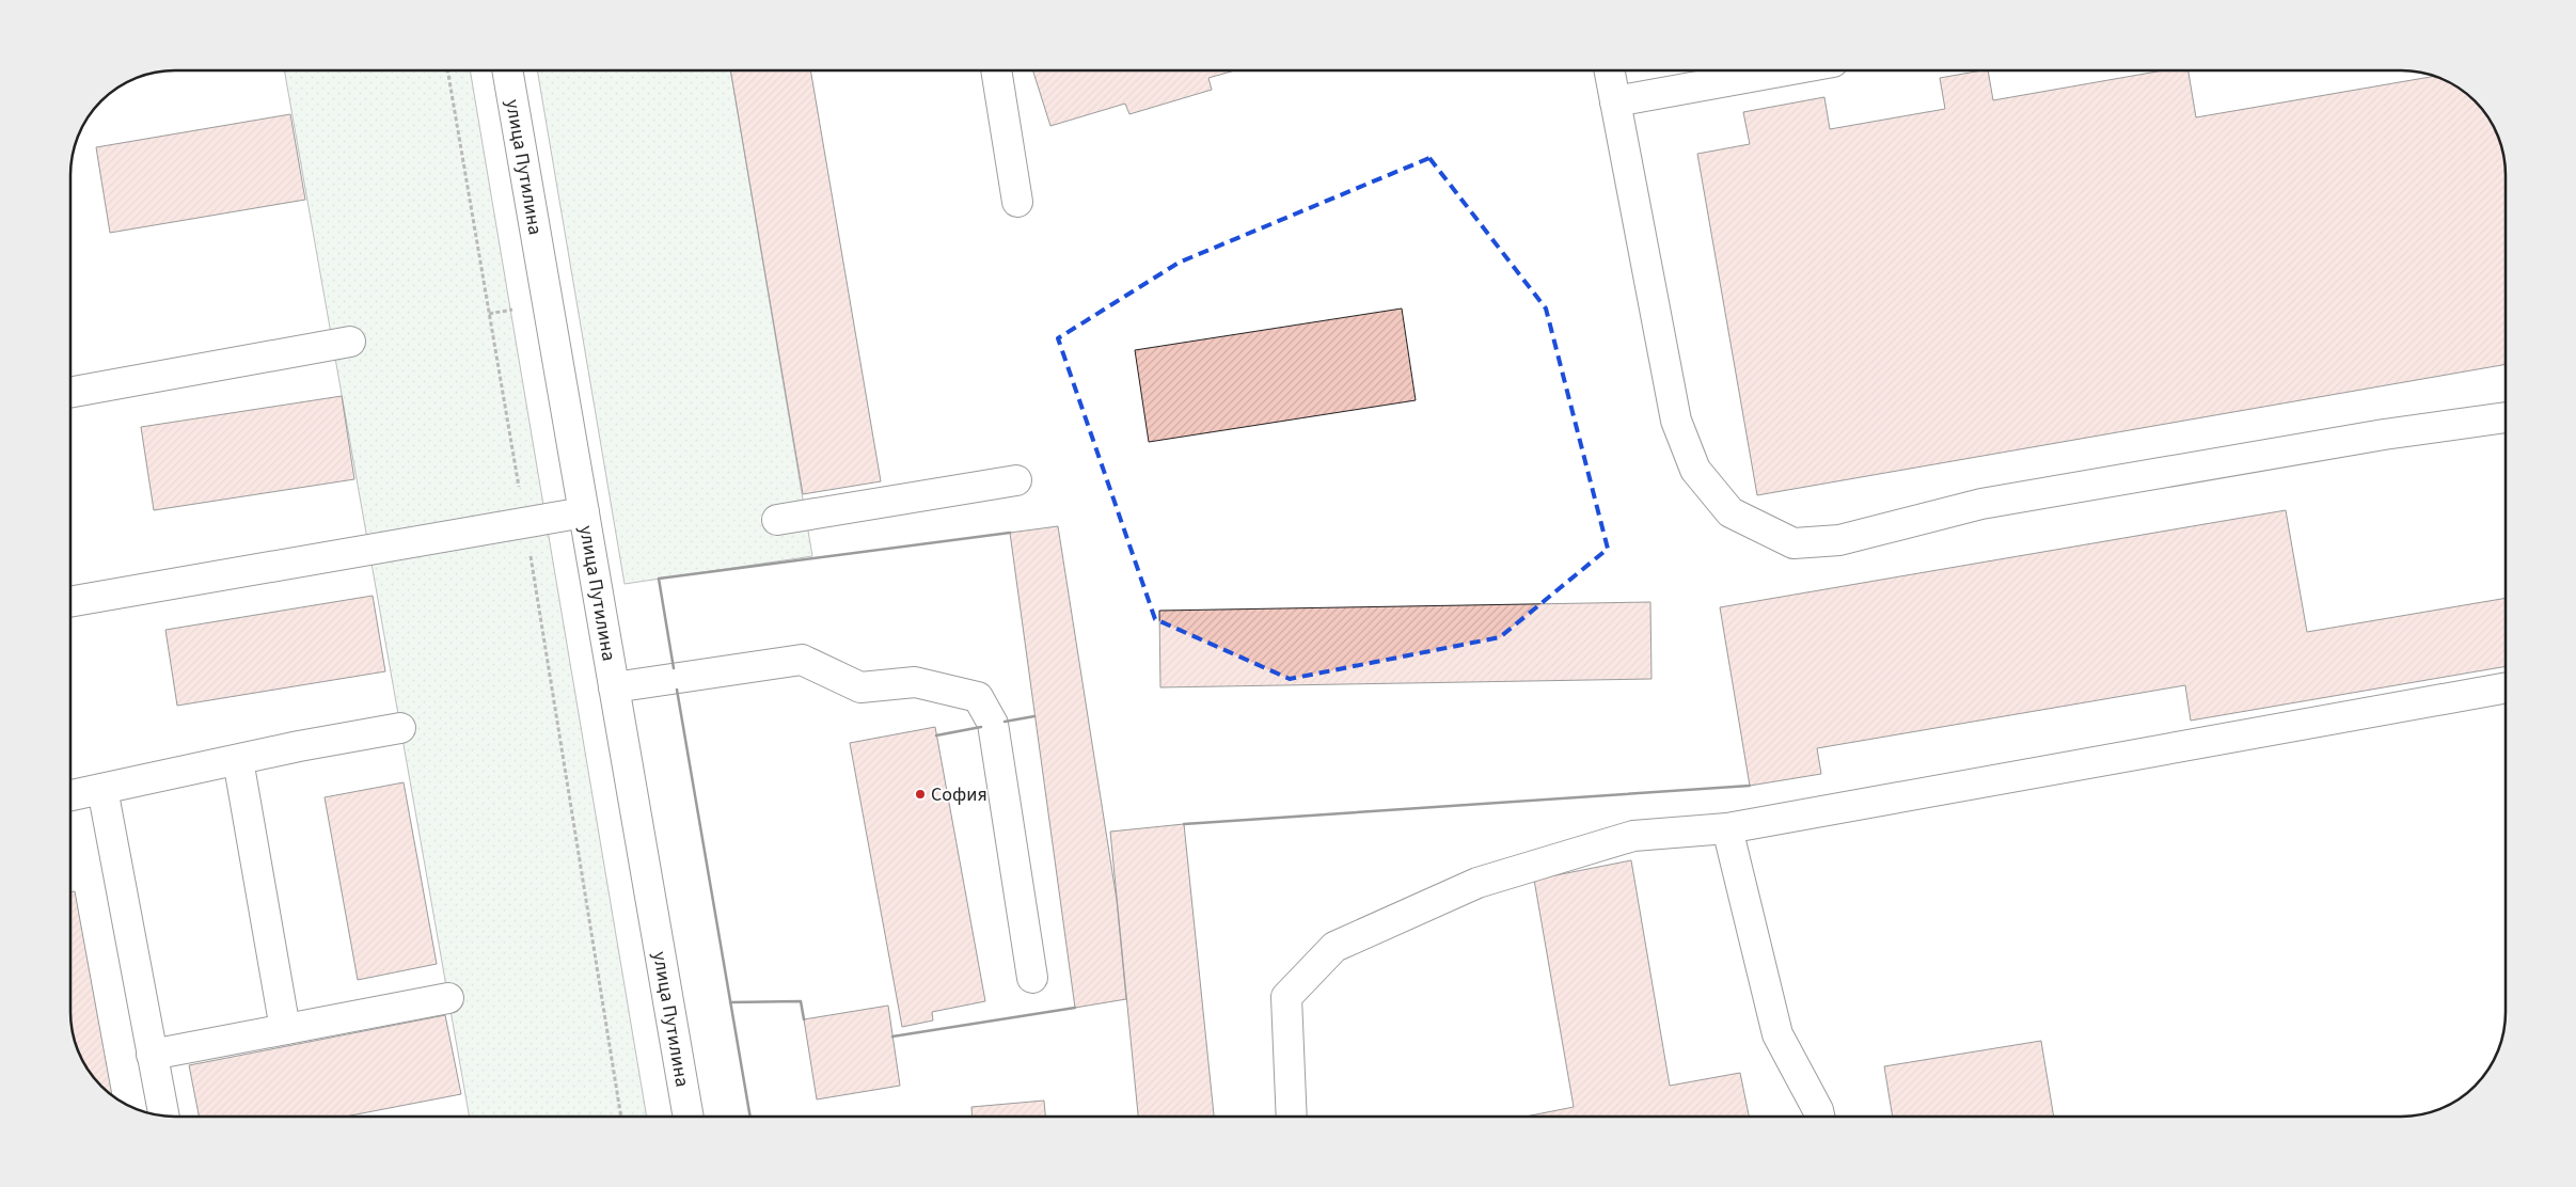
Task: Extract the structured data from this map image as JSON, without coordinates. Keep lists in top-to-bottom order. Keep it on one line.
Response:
{"streets":{"street":["улица Путилина"]},"places":["София"]}
